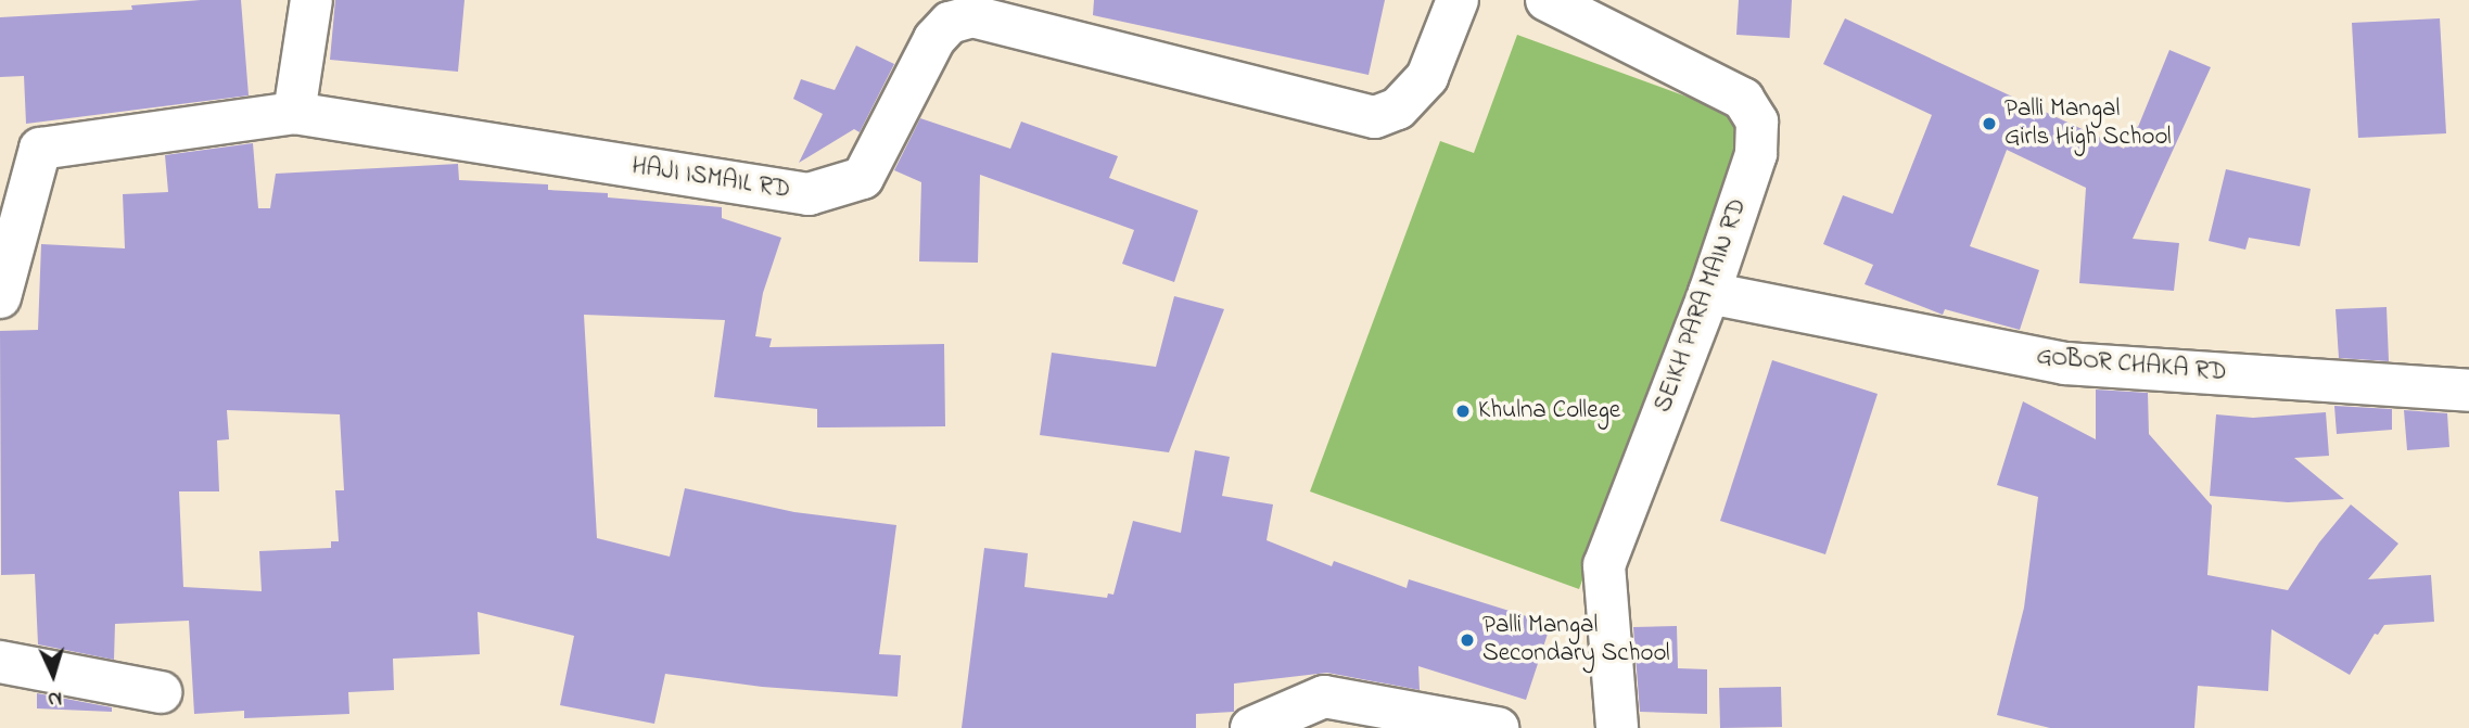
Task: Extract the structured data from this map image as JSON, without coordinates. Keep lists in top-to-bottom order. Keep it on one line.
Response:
{"streets":{"street":["HAJI ISMAIL RD","SEIKH PARA MAIN RD","GOBOR CHAKA RD"]},"crossings":[["SEIKH PARA MAIN RD","GOBOR CHAKA RD"]],"places":["Palli Mangal Girls High School","Khulna College","Palli Mangal Secondary School"],"north":"bottom"}
